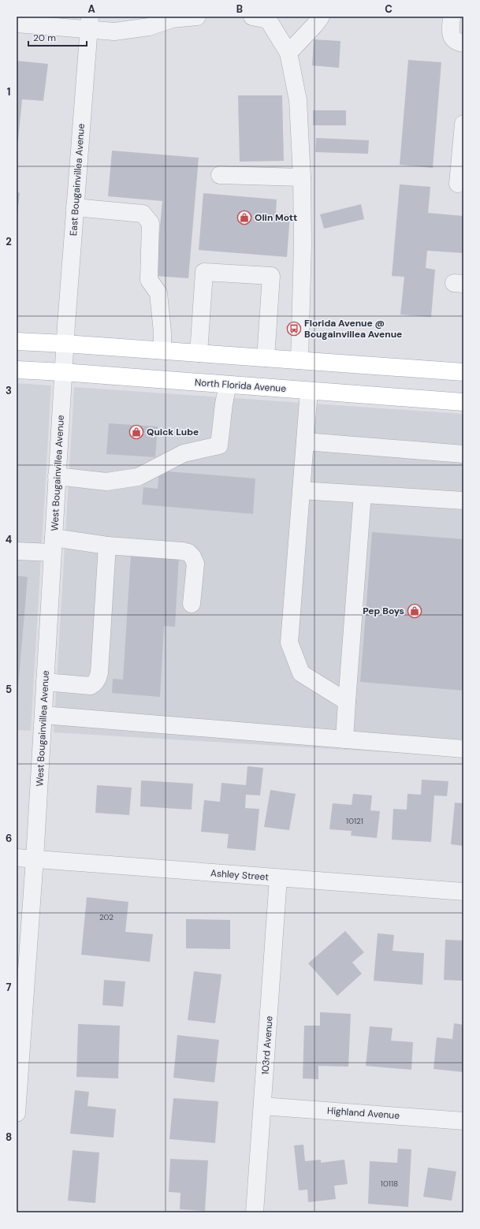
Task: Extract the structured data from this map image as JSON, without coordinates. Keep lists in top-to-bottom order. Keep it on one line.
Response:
{"streets":{"main road":["North Florida Avenue"],"street":["East Bougainvillea Avenue","West Bougainvillea Avenue","Ashley Street","103rd Avenue","Highland Avenue"]},"crossings":[["East Bougainvillea Avenue","West Bougainvillea Avenue"],["North Florida Avenue","West Bougainvillea Avenue"],["West Bougainvillea Avenue","Ashley Street"],["Ashley Street","103rd Avenue"],["103rd Avenue","Highland Avenue"]],"places":{"shop":["Olin Mott","Quick Lube","Pep Boys"],"bus stop":["Florida Avenue @ Bougainvillea Avenue"]},"house_numbers":["10121","202","10118"],"scale_bar":"20 m","grid":{"columns":["A","B","C"],"rows":["1","2","3","4","5","6","7","8"]}}
